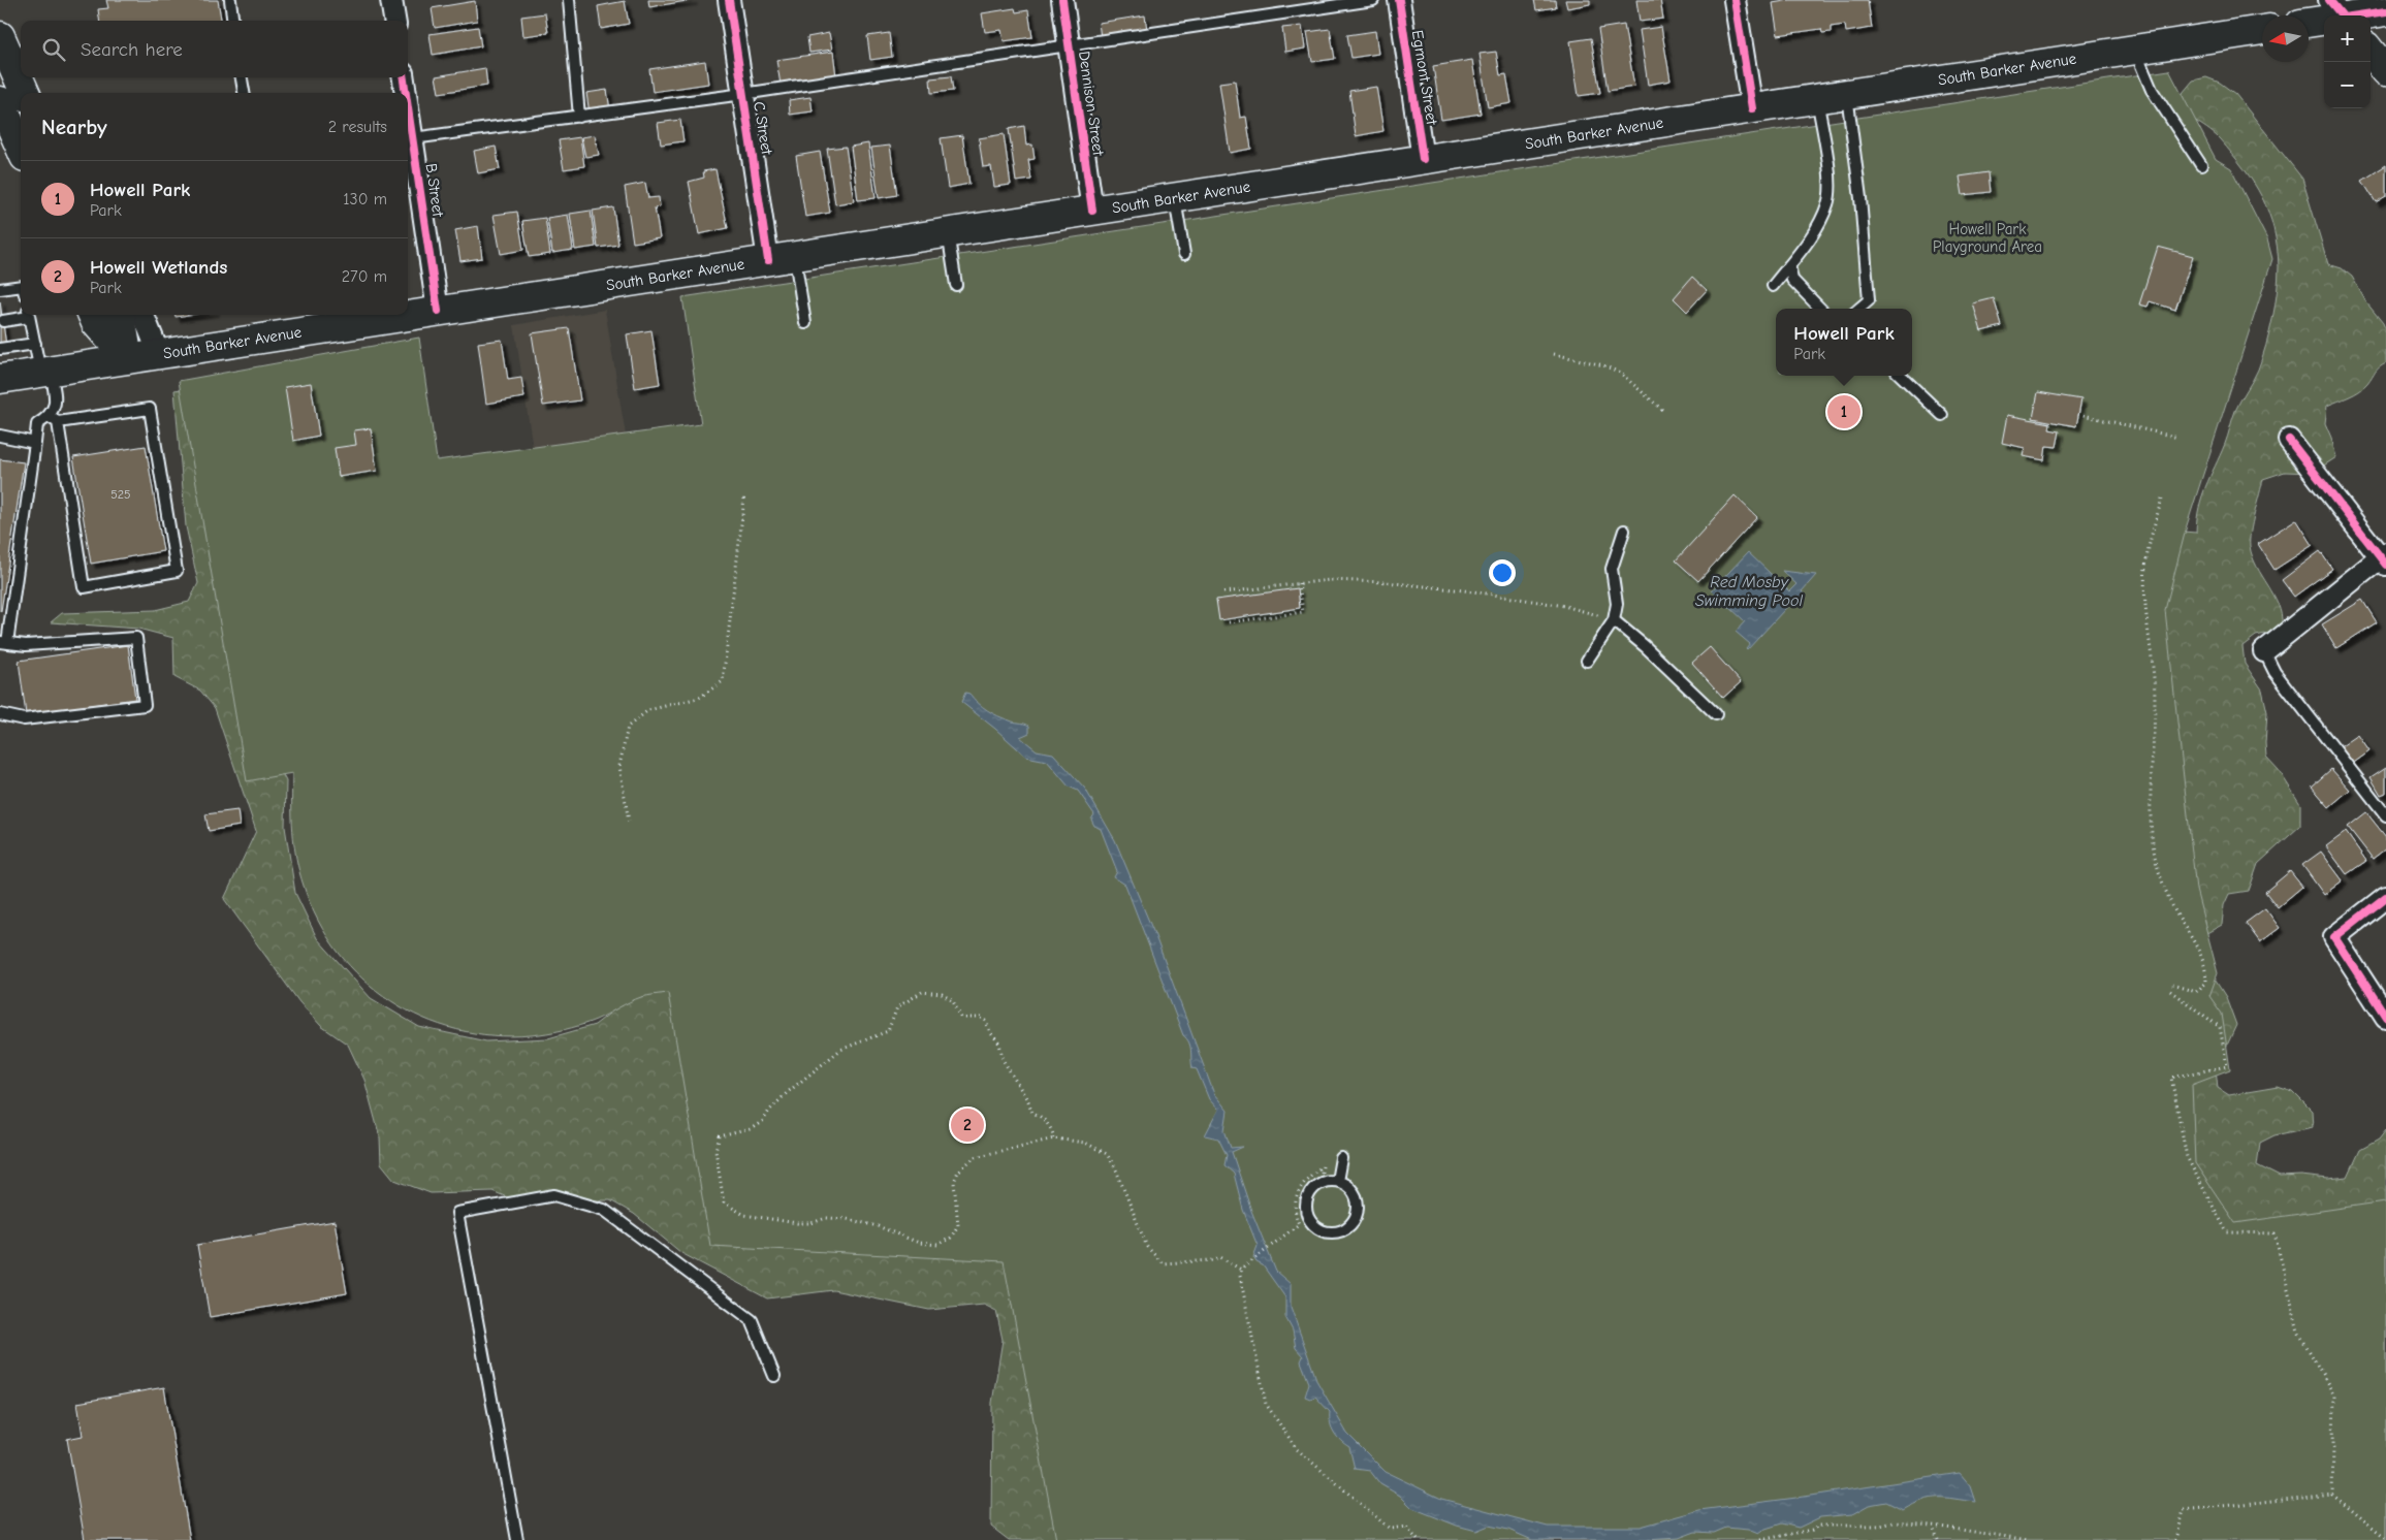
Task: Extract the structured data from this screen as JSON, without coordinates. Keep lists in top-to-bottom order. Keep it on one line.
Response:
{"streets":{"main road":["South Barker Avenue"],"street":["Egmont Street","Dennison Street","C Street","B Street"]},"crossings":[["South Barker Avenue","Egmont Street"],["South Barker Avenue","Dennison Street"],["South Barker Avenue","C Street"],["South Barker Avenue","B Street"]],"water":["Red Mosby Swimming Pool"],"parks":["Howell Park Playground Area"],"house_numbers":["525"],"north":"left","page":{"map_buttons":["+","−"],"search":"Search here","heading":["Nearby","2 results"],"list":[{"mark":"1","name":"Howell Park","note":"Park","value":"130 m"},{"mark":"2","name":"Howell Wetlands","note":"Park","value":"270 m"}],"popup":["Howell Park","Park"],"pins":["1","2"]}}
